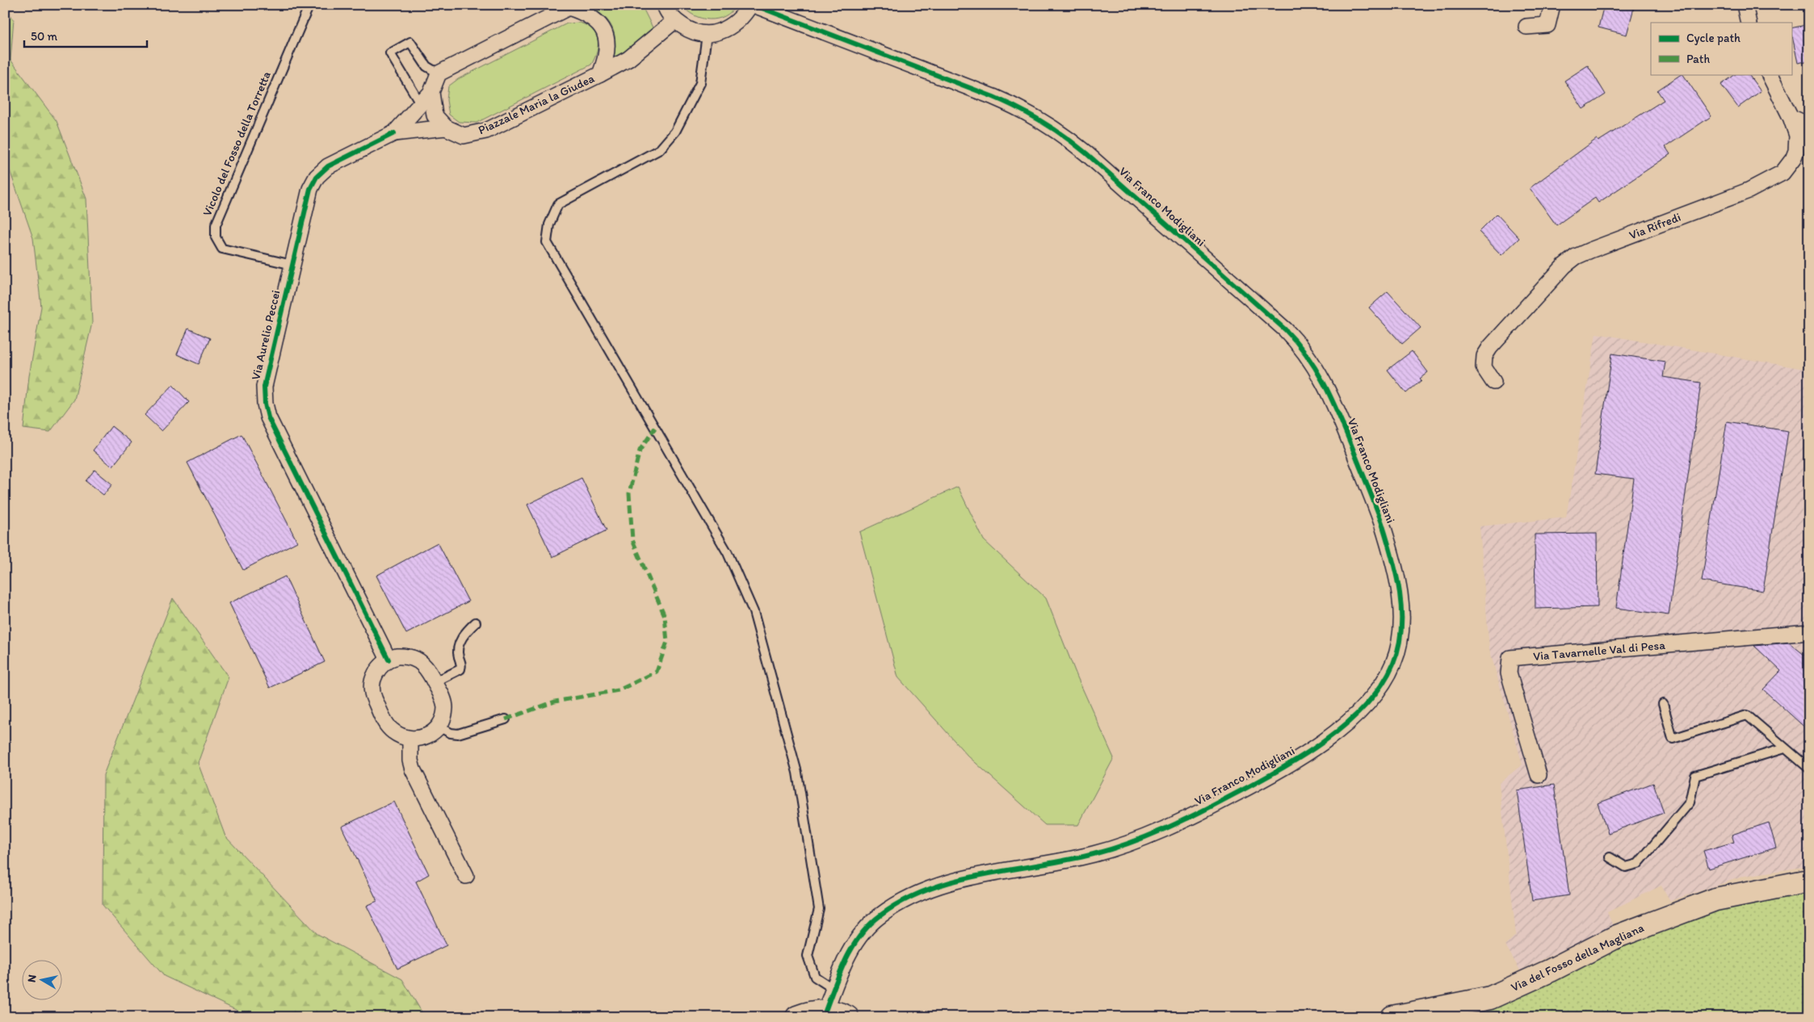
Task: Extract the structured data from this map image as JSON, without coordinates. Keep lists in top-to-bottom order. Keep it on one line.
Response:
{"streets":{"street":["Piazzale Maria la Giudea","Via Franco Modigliani","Via Rifredi","Via Aurelio Peccei","Via Tavarnelle Val di Pesa","Via del Fosso della Magliana"],"lane":["Vicolo del Fosso della Torretta"]},"crossings":[["Piazzale Maria la Giudea","Via Aurelio Peccei"],["Vicolo del Fosso della Torretta","Via Aurelio Peccei"]],"legend":["Cycle path","Path"],"scale_bar":"50 m","north":"left"}
